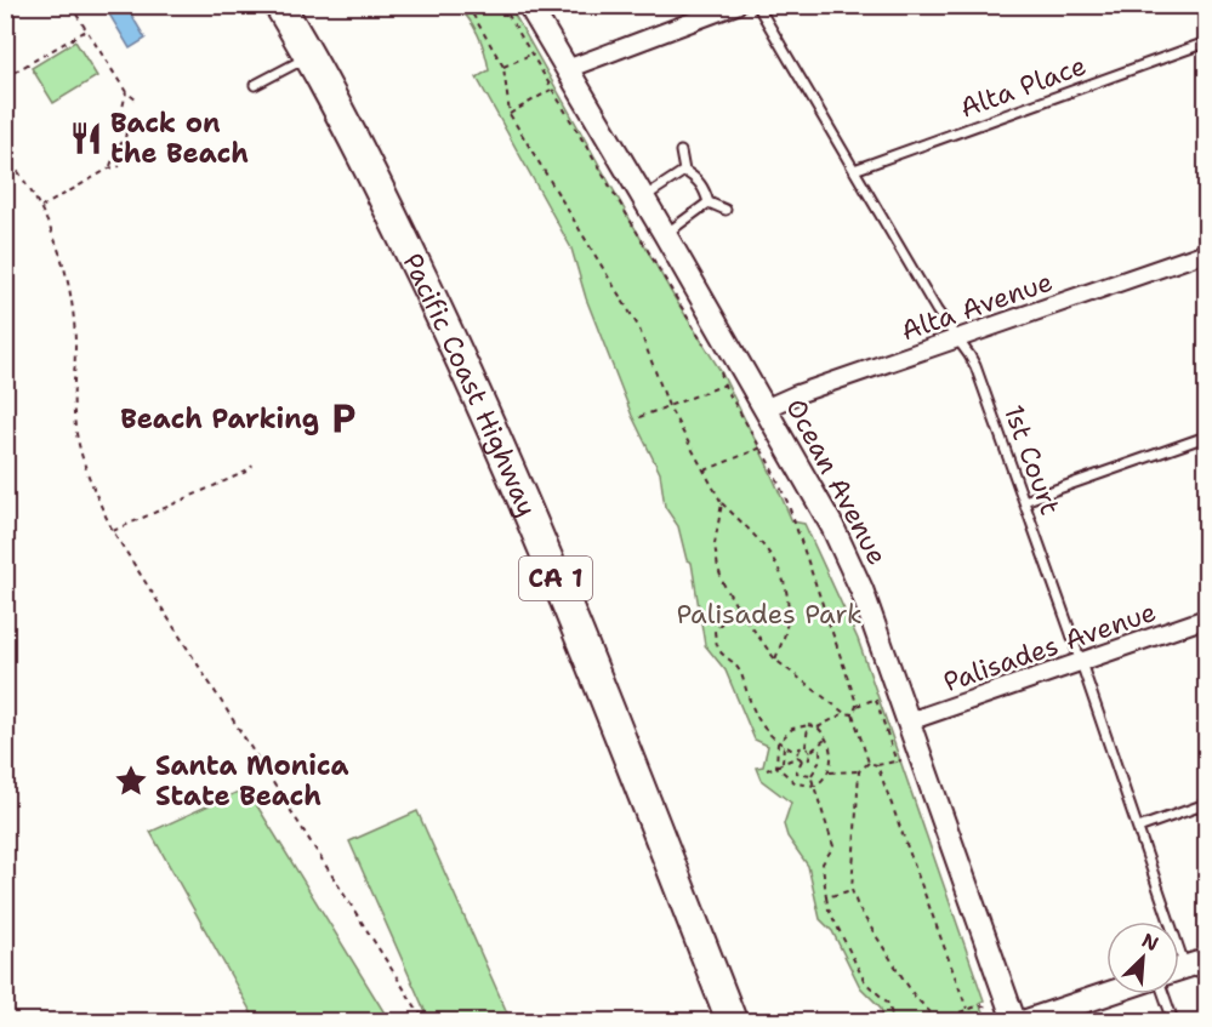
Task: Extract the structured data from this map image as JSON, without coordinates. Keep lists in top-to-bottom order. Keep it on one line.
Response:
{"streets":{"highway":["Pacific Coast Highway","CA 1"],"main road":["Ocean Avenue"],"street":["Alta Avenue","Palisades Avenue"],"lane":["Alta Place","1st Court"]},"crossings":[["Alta Place","1st Court"],["Alta Avenue","1st Court"],["Alta Avenue","Ocean Avenue"],["1st Court","Palisades Avenue"],["Ocean Avenue","Palisades Avenue"]],"parks":["Palisades Park"],"places":{"restaurant":["Back on the Beach"],"parking":["Beach Parking"],"place":["Santa Monica State Beach"]},"north":"top right"}
